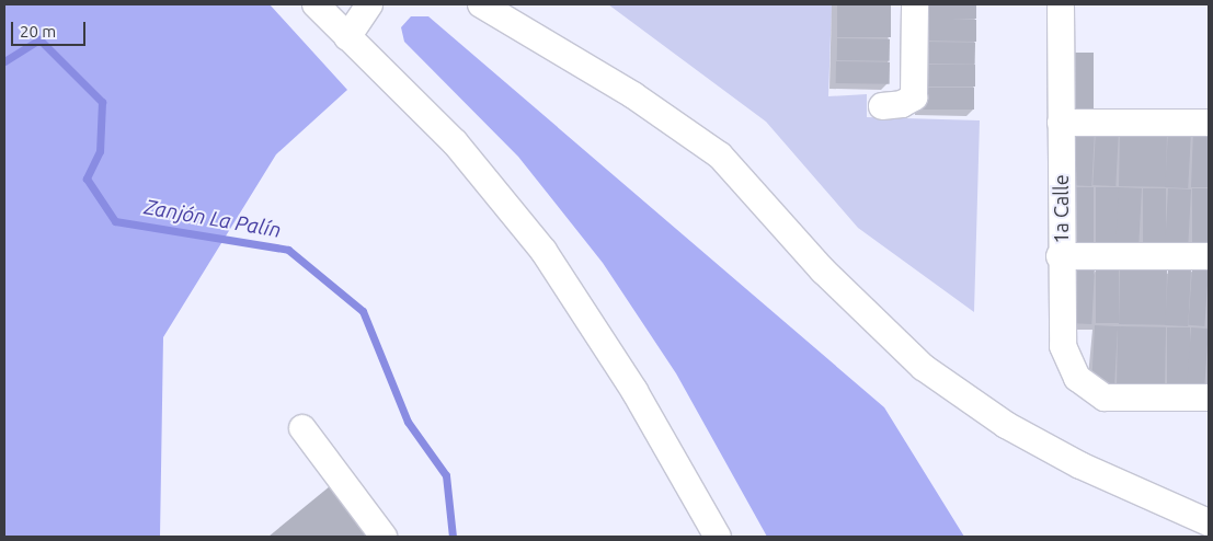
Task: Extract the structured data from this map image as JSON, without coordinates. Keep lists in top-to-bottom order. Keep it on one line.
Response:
{"streets":{"street":["1a Calle"]},"water":["Zanjón La Palín"],"scale_bar":"20 m"}
